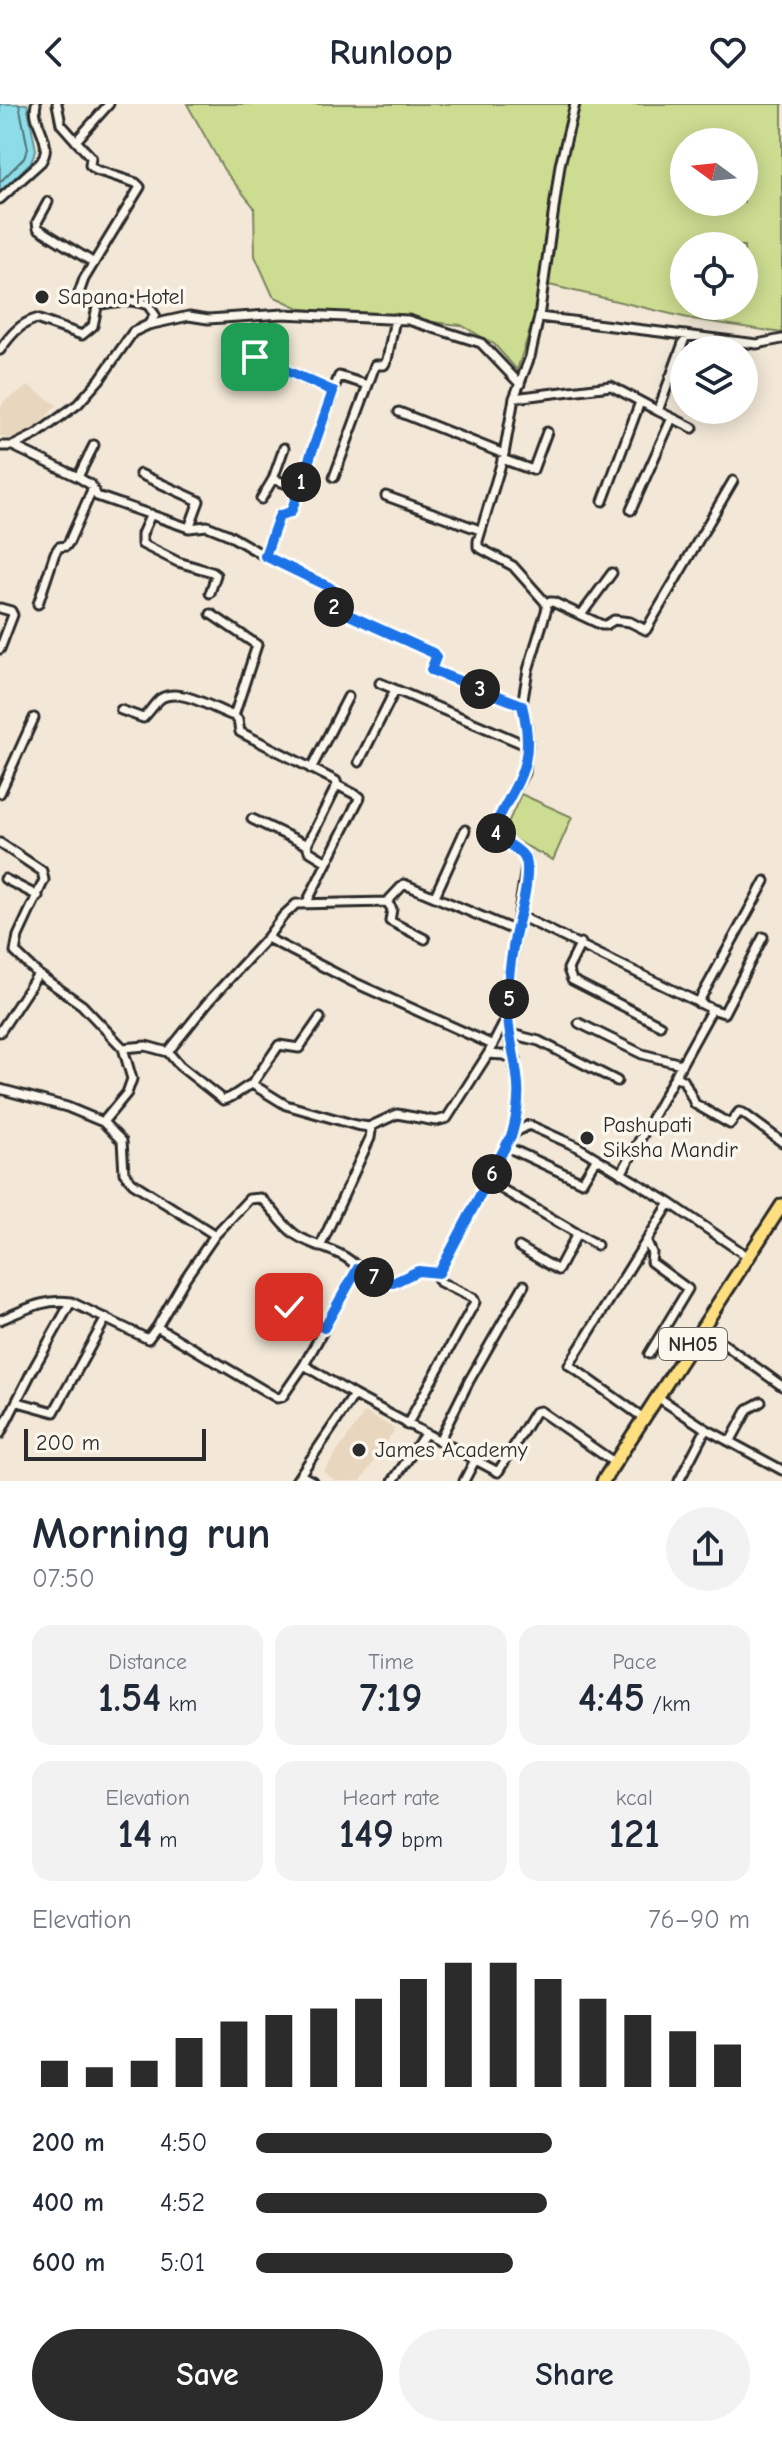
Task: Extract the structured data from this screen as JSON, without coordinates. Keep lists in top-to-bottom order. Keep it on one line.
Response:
{"streets":{"main road":["NH05"]},"places":["Sapana Hotel","Pashupati Siksha Mandir","James Academy"],"scale_bar":"200 m","north":"left","page":{"header":"Runloop","pins":["1","2","3","4","5","6","7"],"scale":"200 m","heading":["Morning run","07:50"],"stats":[["Distance","1.54 km"],["Time","7:19"],["Pace","4:45 /km"],["Elevation","14 m"],["Heart rate","149 bpm"],["kcal","121"]],"chart":["Elevation","76–90 m"],"list":[{"name":"200 m","note":"4:50"},{"name":"400 m","note":"4:52"},{"name":"600 m","note":"5:01"}],"buttons":["Save","Share"]}}
